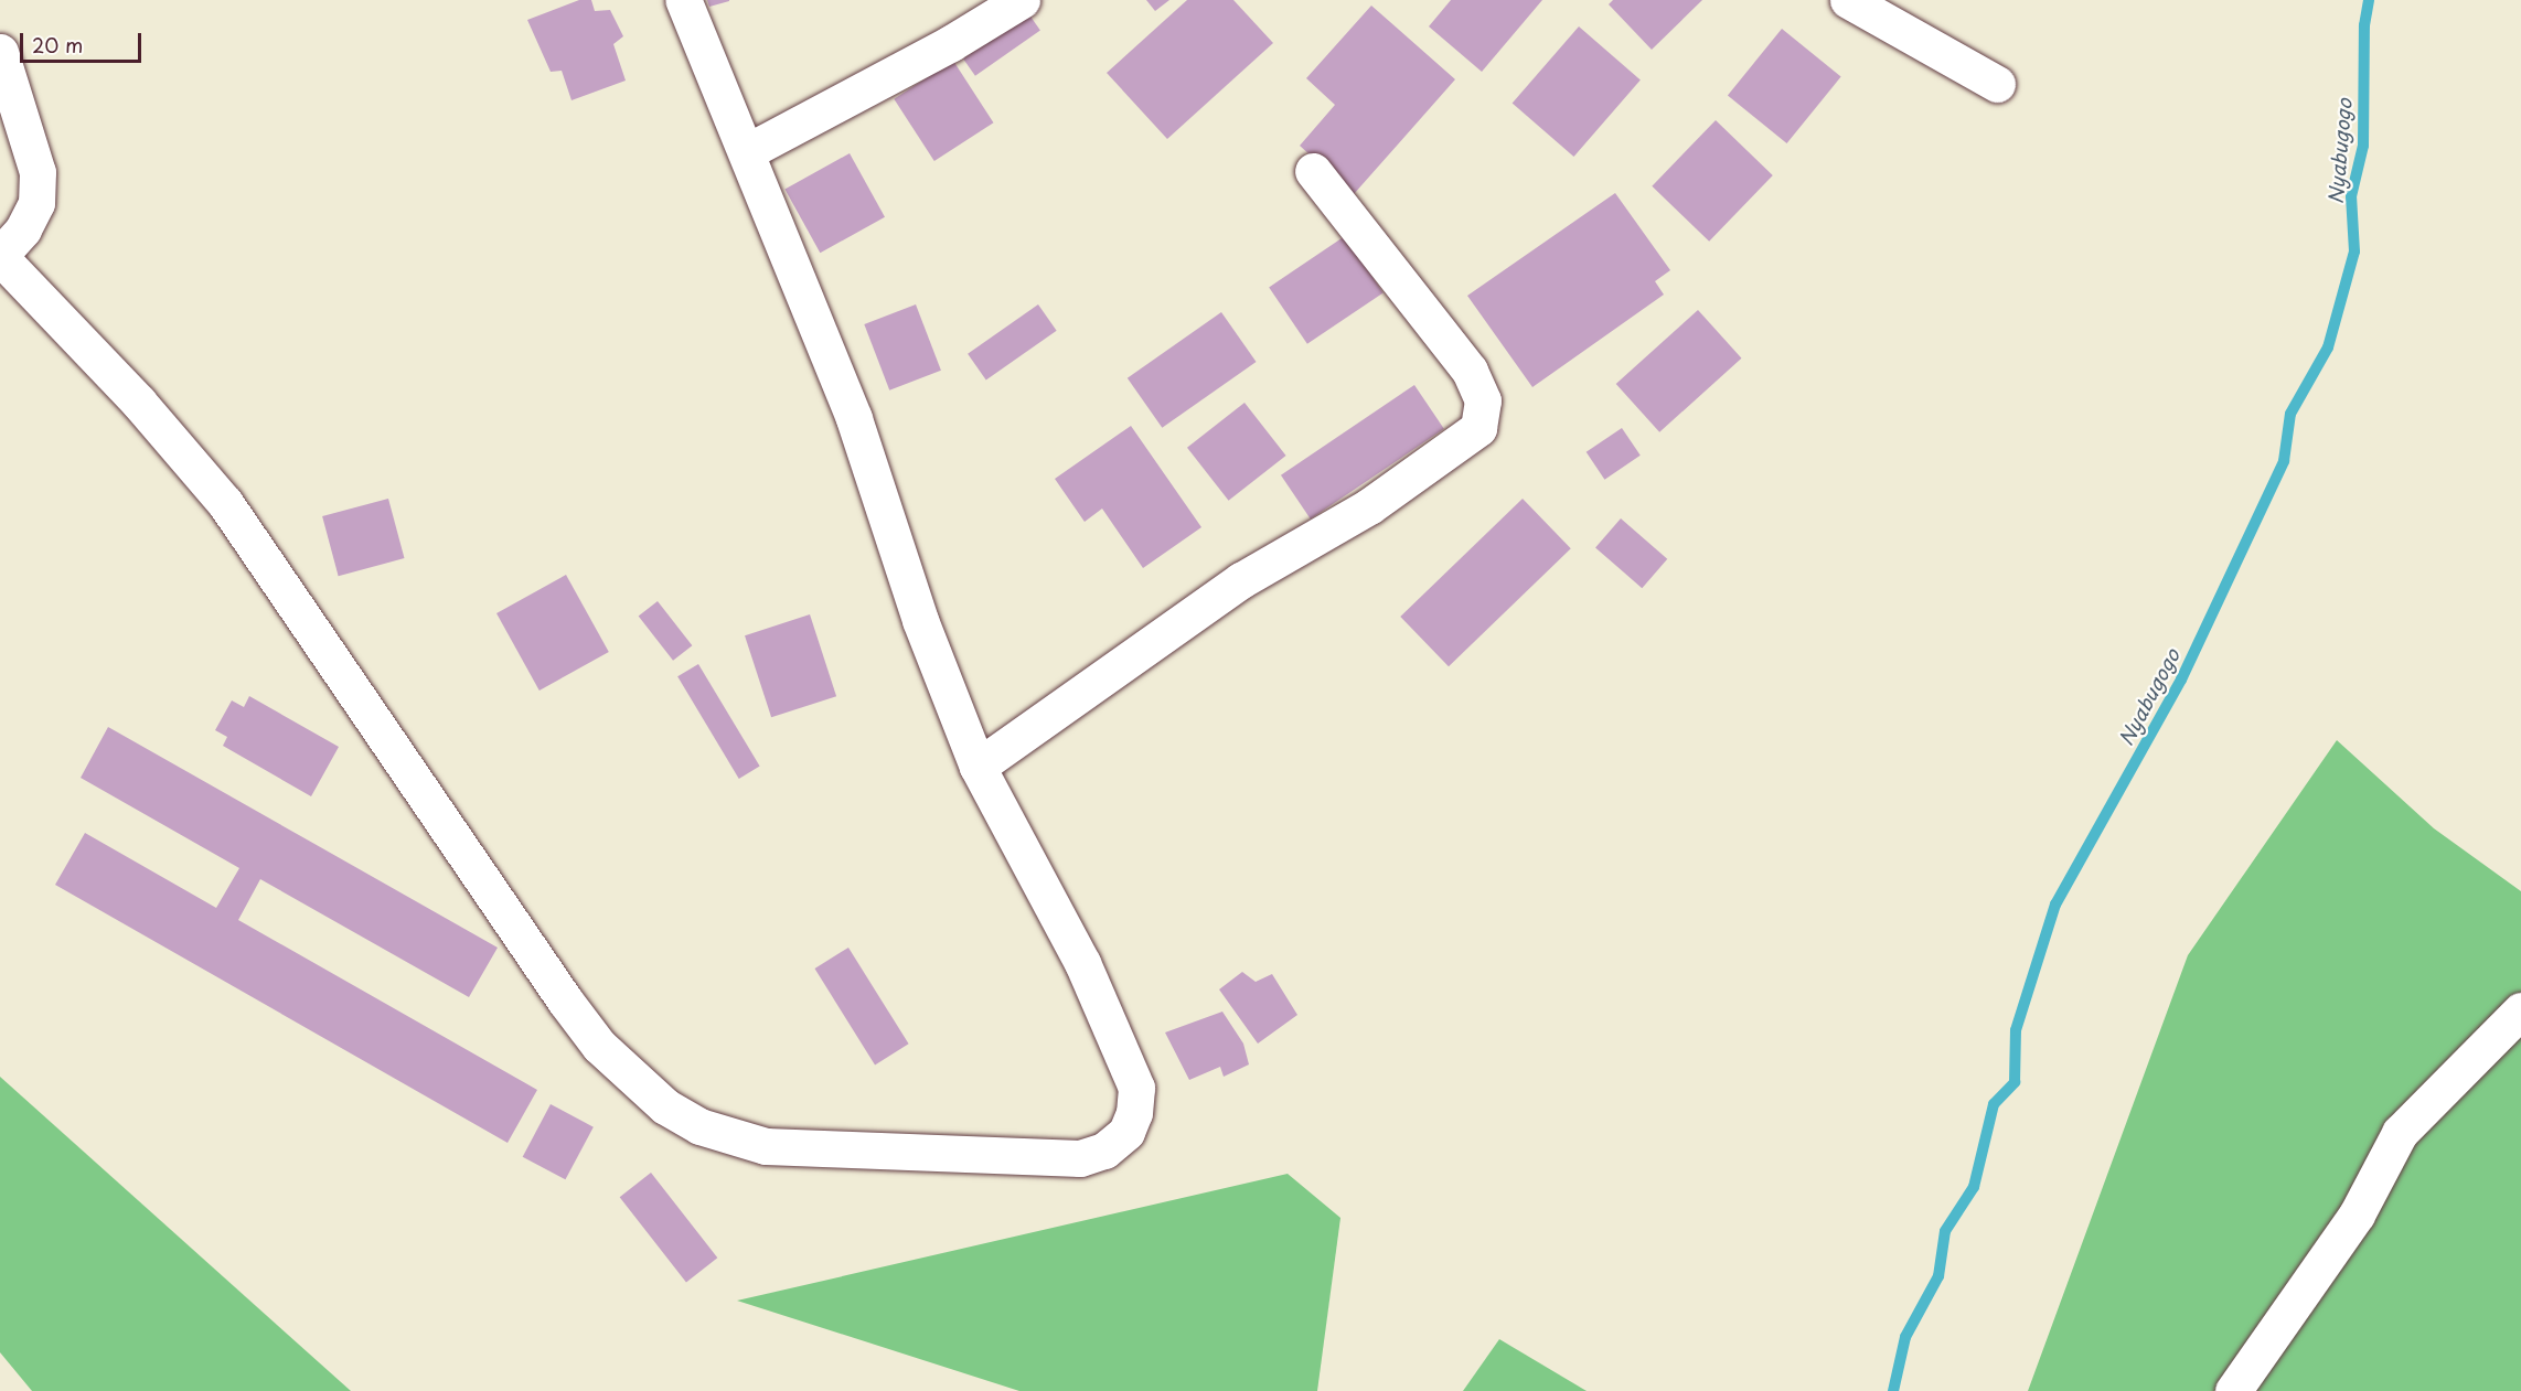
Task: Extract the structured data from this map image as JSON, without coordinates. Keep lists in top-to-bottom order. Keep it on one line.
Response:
{"water":["Nyabugogo"],"scale_bar":"20 m"}
